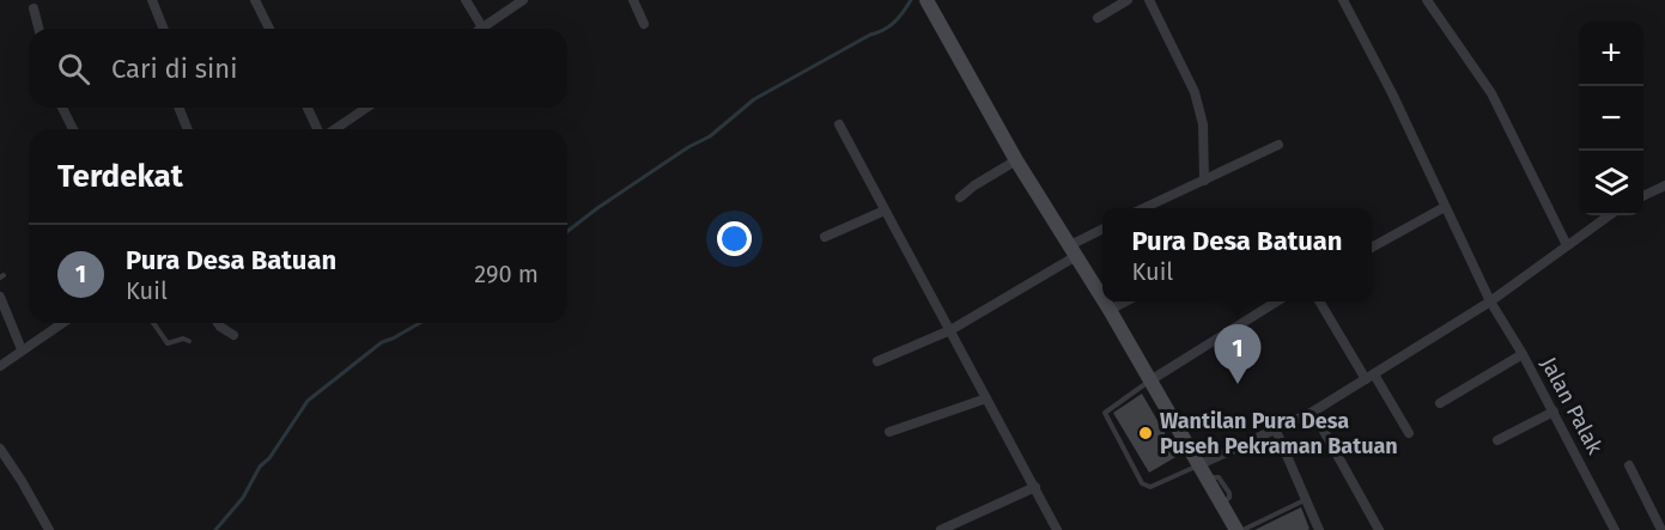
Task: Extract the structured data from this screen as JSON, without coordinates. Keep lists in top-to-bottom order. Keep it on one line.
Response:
{"streets":{"street":["Jalan Palak"]},"places":["Wantilan Pura Desa Puseh Pekraman Batuan"],"page":{"map_buttons":["+","−"],"search":"Cari di sini","heading":"Terdekat","popup":["Pura Desa Batuan","Kuil"],"list":[{"mark":"1","name":"Pura Desa Batuan","note":"Kuil","value":"290 m"}],"pins":"1"}}
